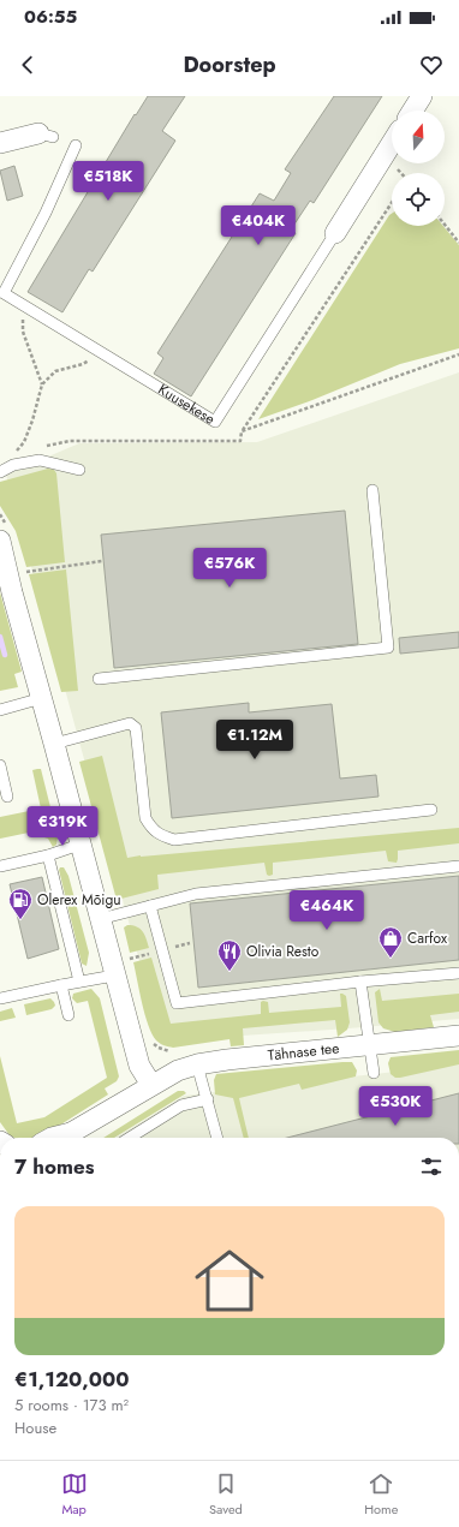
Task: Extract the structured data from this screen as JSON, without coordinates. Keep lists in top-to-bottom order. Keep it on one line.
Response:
{"streets":{"street":["Kuusekese","Tähnase tee"]},"places":{"fuel station":["Olerex Mõigu"],"shop":["Carfox"],"restaurant":["Olivia Resto"]},"north":"top","page":{"status":"06:55","header":"Doorstep","price":["€518K","€404K","€576K","€1.12M","€319K","€464K","€530K"],"heading":"7 homes","list":[{"name":"€1,120,000","note":"5 rooms · 173 m² · House"}],"tabs":["Map","Saved","Home"]}}
